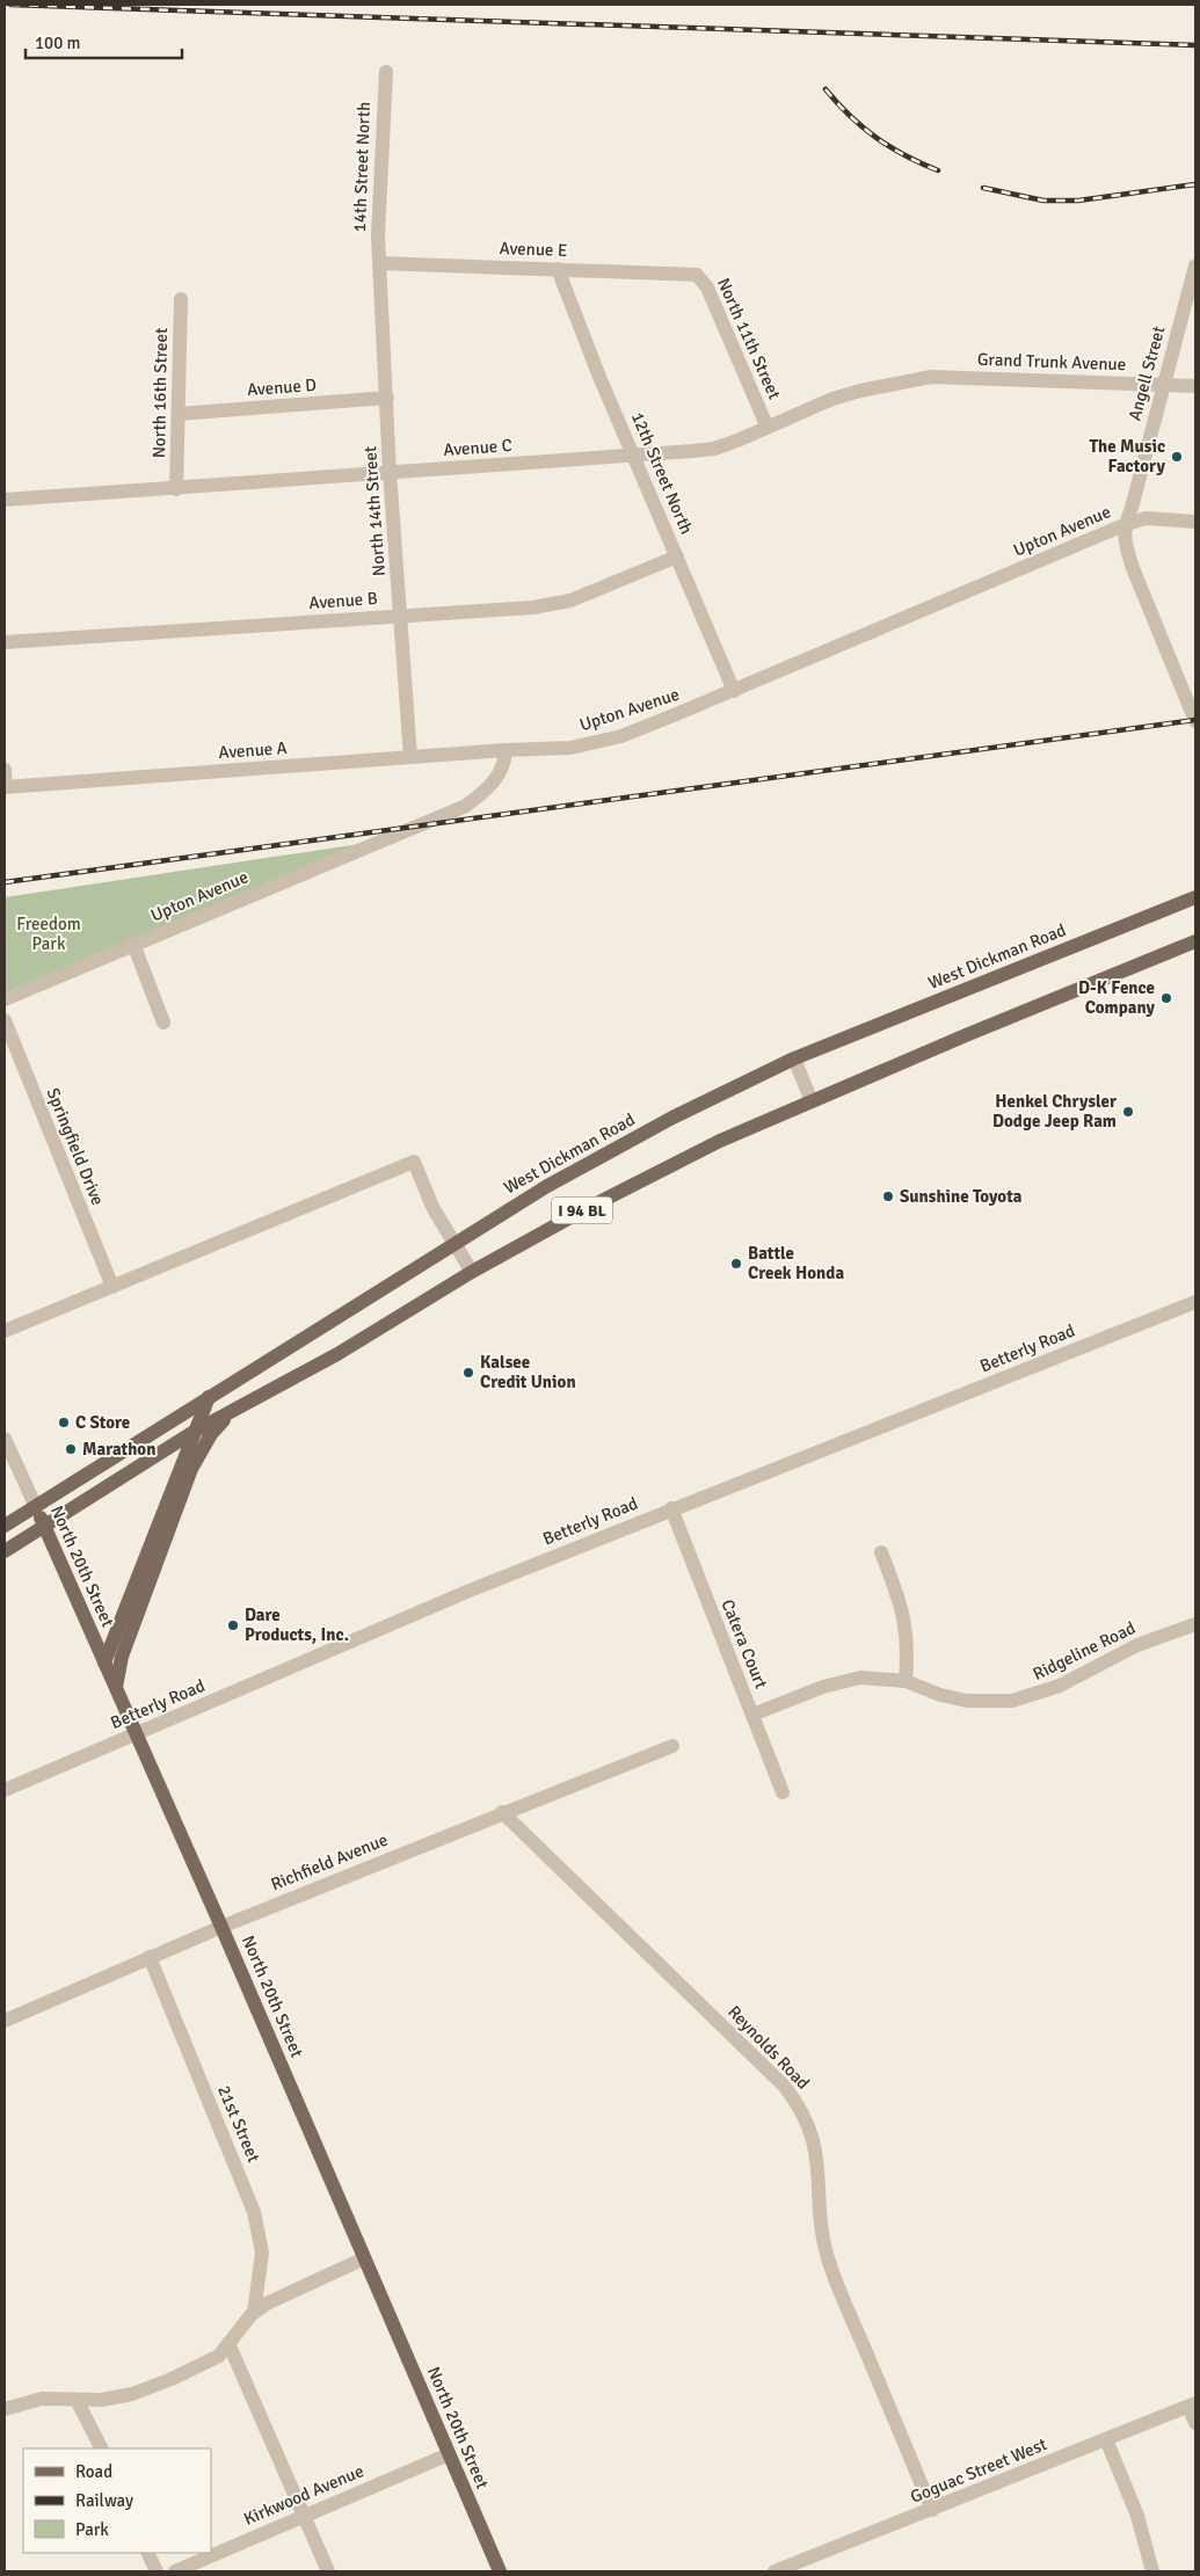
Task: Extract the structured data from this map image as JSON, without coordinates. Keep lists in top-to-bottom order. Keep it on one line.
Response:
{"streets":{"main road":["West Dickman Road","I 94 BL","North 20th Street"],"street":["14th Street North","Avenue E","North 11th Street","Grand Trunk Avenue","Angell Street","Avenue D","North 16th Street","Avenue C","12th Street North","North 14th Street","Upton Avenue","Avenue B","Avenue A","Springfield Drive","Betterly Road","Catera Court","Ridgeline Road","Richfield Avenue","Reynolds Road","21st Street","Goguac Street West","Kirkwood Avenue"]},"crossings":[["14th Street North","Avenue E"],["14th Street North","North 14th Street"],["Avenue E","North 11th Street"],["Avenue E","12th Street North"],["Avenue E","North 14th Street"],["North 11th Street","Avenue C"],["Grand Trunk Avenue","Angell Street"],["Grand Trunk Avenue","Avenue C"],["Angell Street","Upton Avenue"],["Avenue D","North 16th Street"],["Avenue D","North 14th Street"],["North 16th Street","Avenue C"],["Avenue C","12th Street North"],["Avenue C","North 14th Street"],["12th Street North","Upton Avenue"],["12th Street North","Avenue B"],["North 14th Street","Avenue B"],["North 14th Street","Avenue A"],["Upton Avenue","Avenue A"],["West Dickman Road","North 20th Street"],["I 94 BL","North 20th Street"],["Betterly Road","North 20th Street"],["Betterly Road","Catera Court"],["North 20th Street","Richfield Avenue"],["North 20th Street","Kirkwood Avenue"],["Catera Court","Ridgeline Road"],["Richfield Avenue","Reynolds Road"],["Richfield Avenue","21st Street"],["Reynolds Road","Goguac Street West"]],"parks":["Freedom Park"],"places":["The Music Factory","D-K Fence Company","Henkel Chrysler Dodge Jeep Ram","Sunshine Toyota","Battle Creek Honda","Kalsee Credit Union","C Store","Marathon","Dare Products, Inc."],"legend":["Road","Railway","Park"],"scale_bar":"100 m"}
